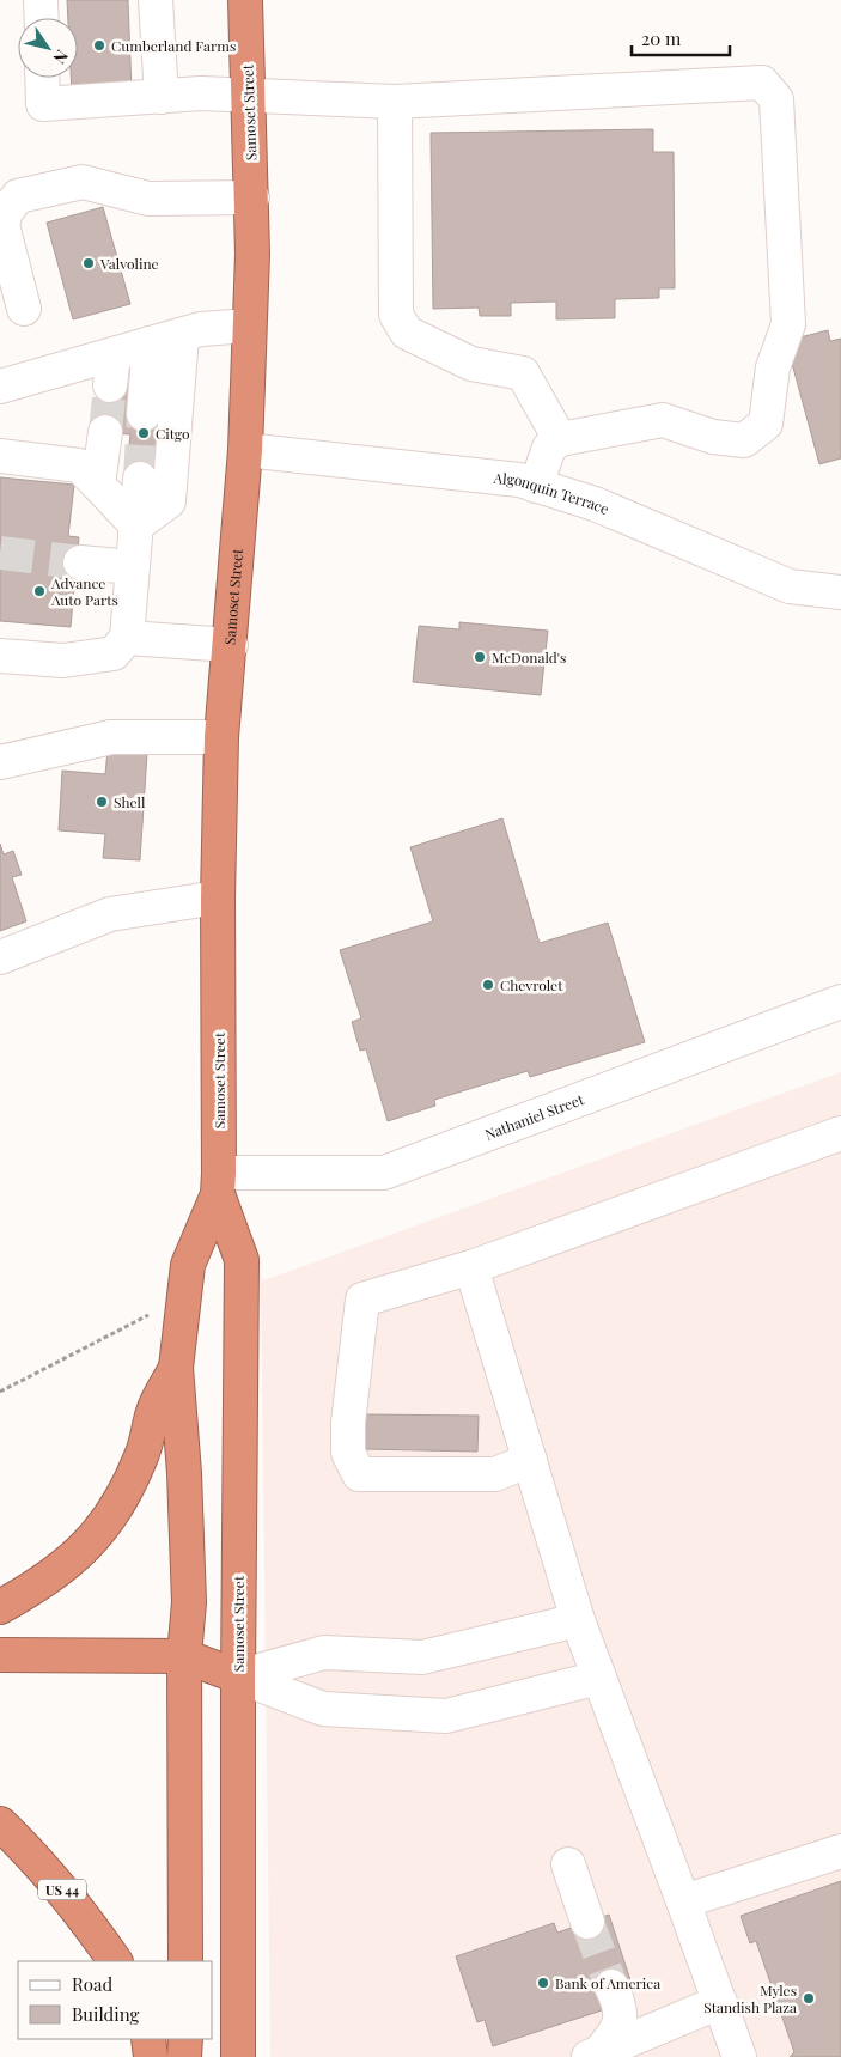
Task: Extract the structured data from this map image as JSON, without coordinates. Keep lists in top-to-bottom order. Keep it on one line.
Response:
{"streets":{"highway":["Samoset Street","US 44"],"street":["Algonquin Terrace","Nathaniel Street"]},"crossings":[["Samoset Street","Algonquin Terrace"],["Samoset Street","Nathaniel Street"]],"places":["Cumberland Farms","Valvoline","Citgo","Advance Auto Parts","McDonald's","Shell","Chevrolet","Bank of America","Myles Standish Plaza"],"legend":["Road","Building"],"scale_bar":"20 m","north":"bottom right"}
